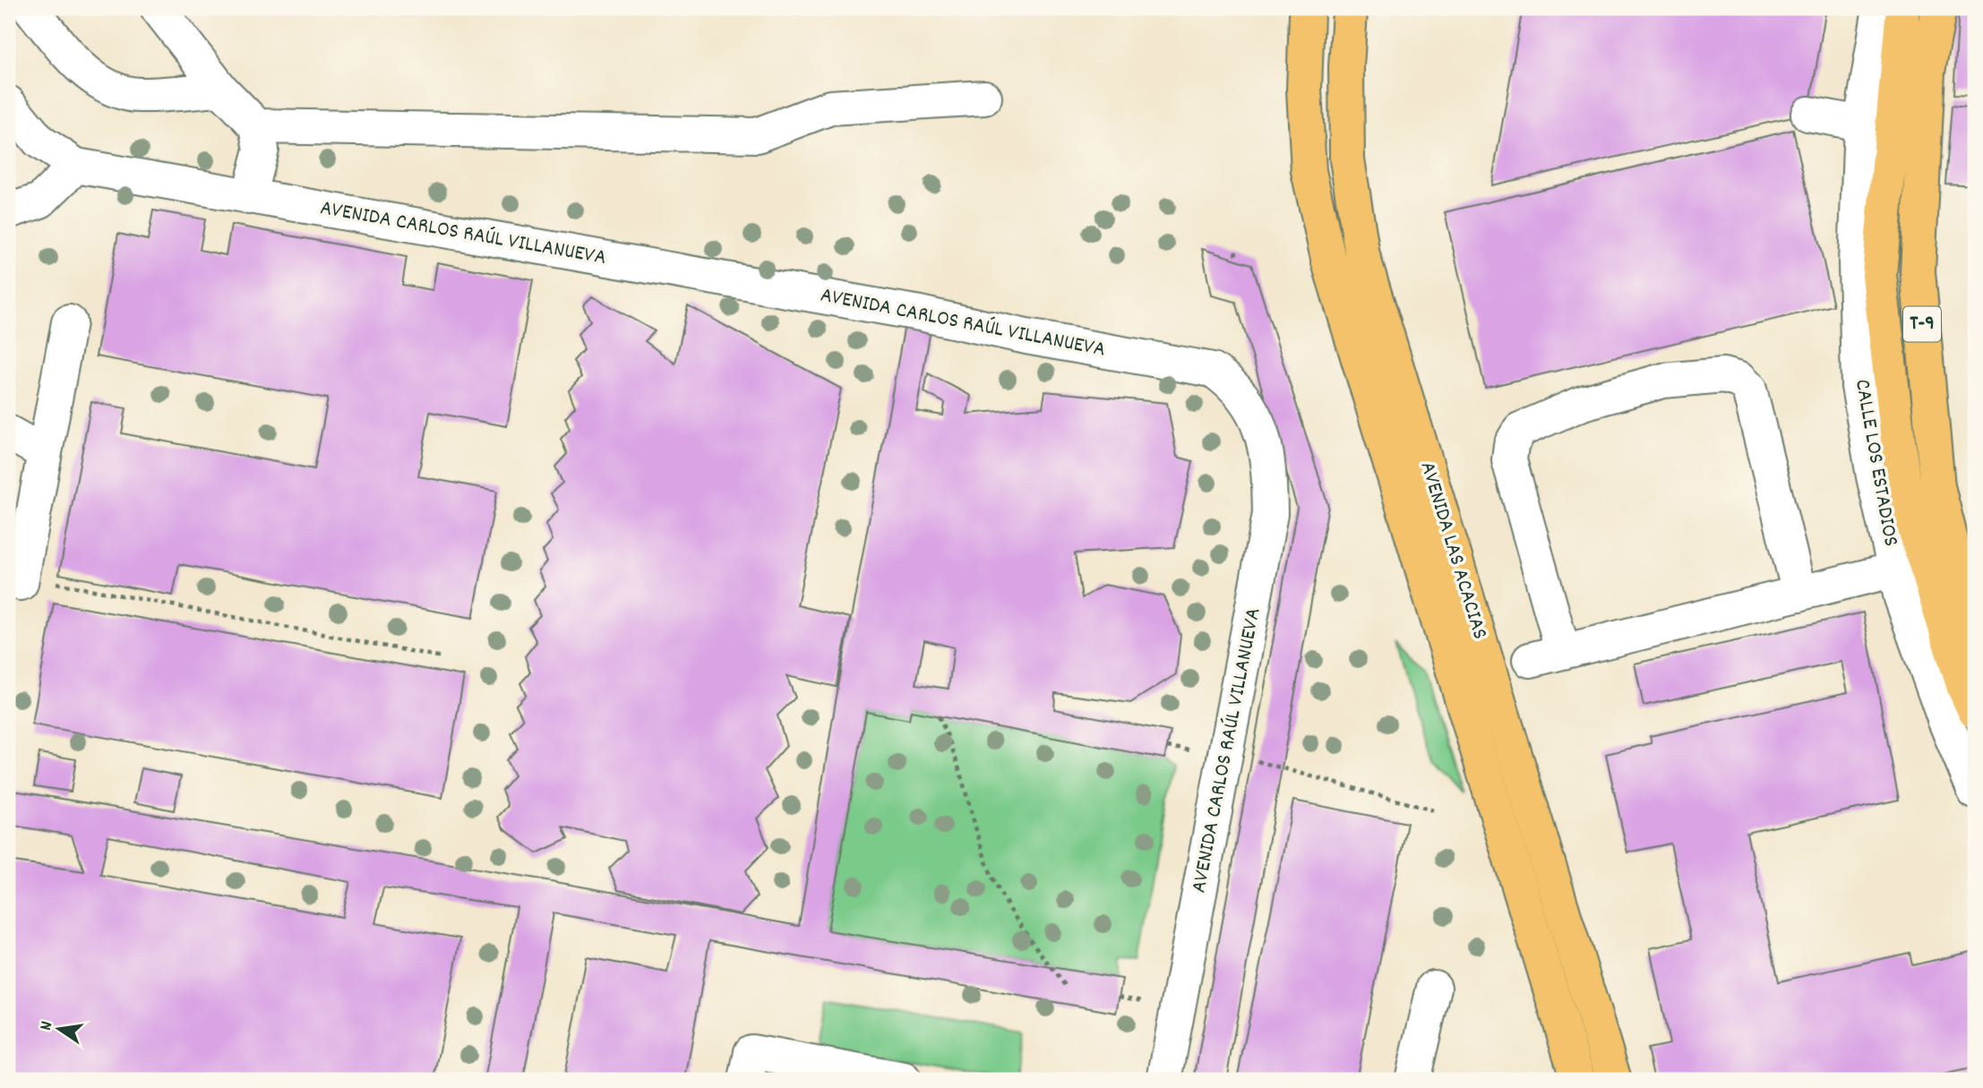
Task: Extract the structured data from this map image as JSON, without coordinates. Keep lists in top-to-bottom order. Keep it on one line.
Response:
{"streets":{"main road":["T-9","AVENIDA LAS ACACIAS"],"street":["AVENIDA CARLOS RAÚL VILLANUEVA","CALLE LOS ESTADIOS"]},"north":"left"}
